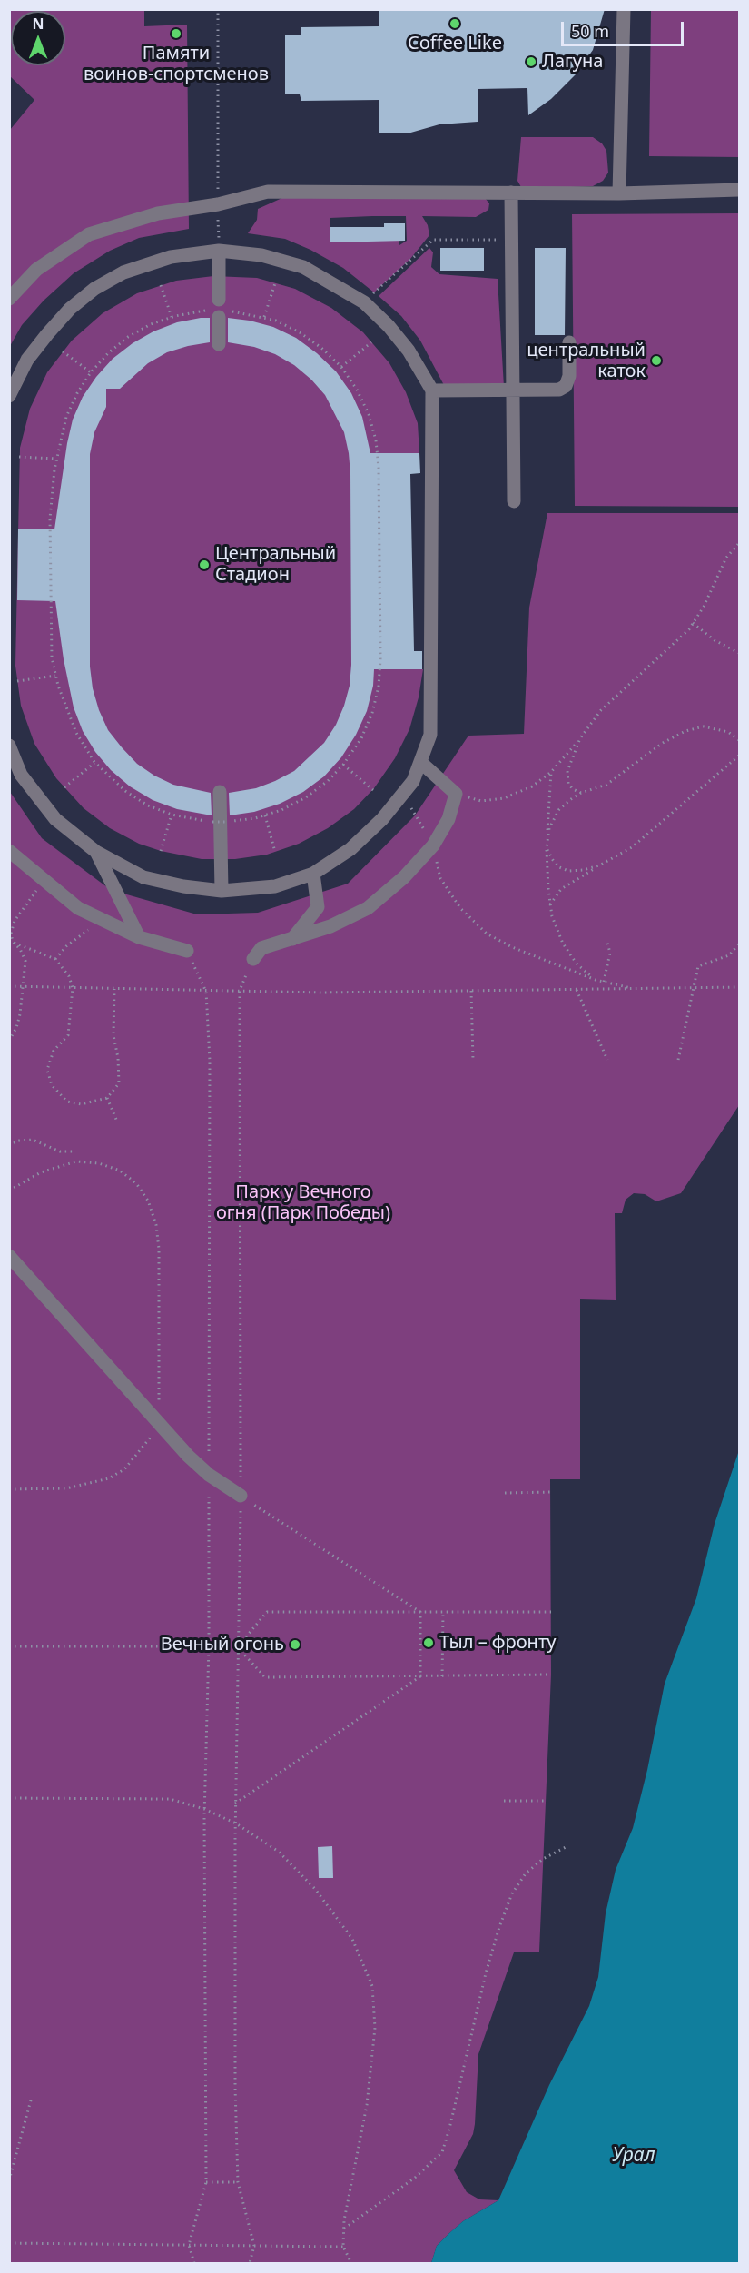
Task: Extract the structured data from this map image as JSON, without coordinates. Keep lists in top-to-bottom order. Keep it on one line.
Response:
{"water":["Урал"],"parks":["Парк у Вечного огня (Парк Победы)"],"places":["Coffee Like","Памяти воинов-спортсменов","Лагуна","центральный каток","Центральный Стадион","Тыл – фронту","Вечный огонь"],"scale_bar":"50 m","north":"top"}
